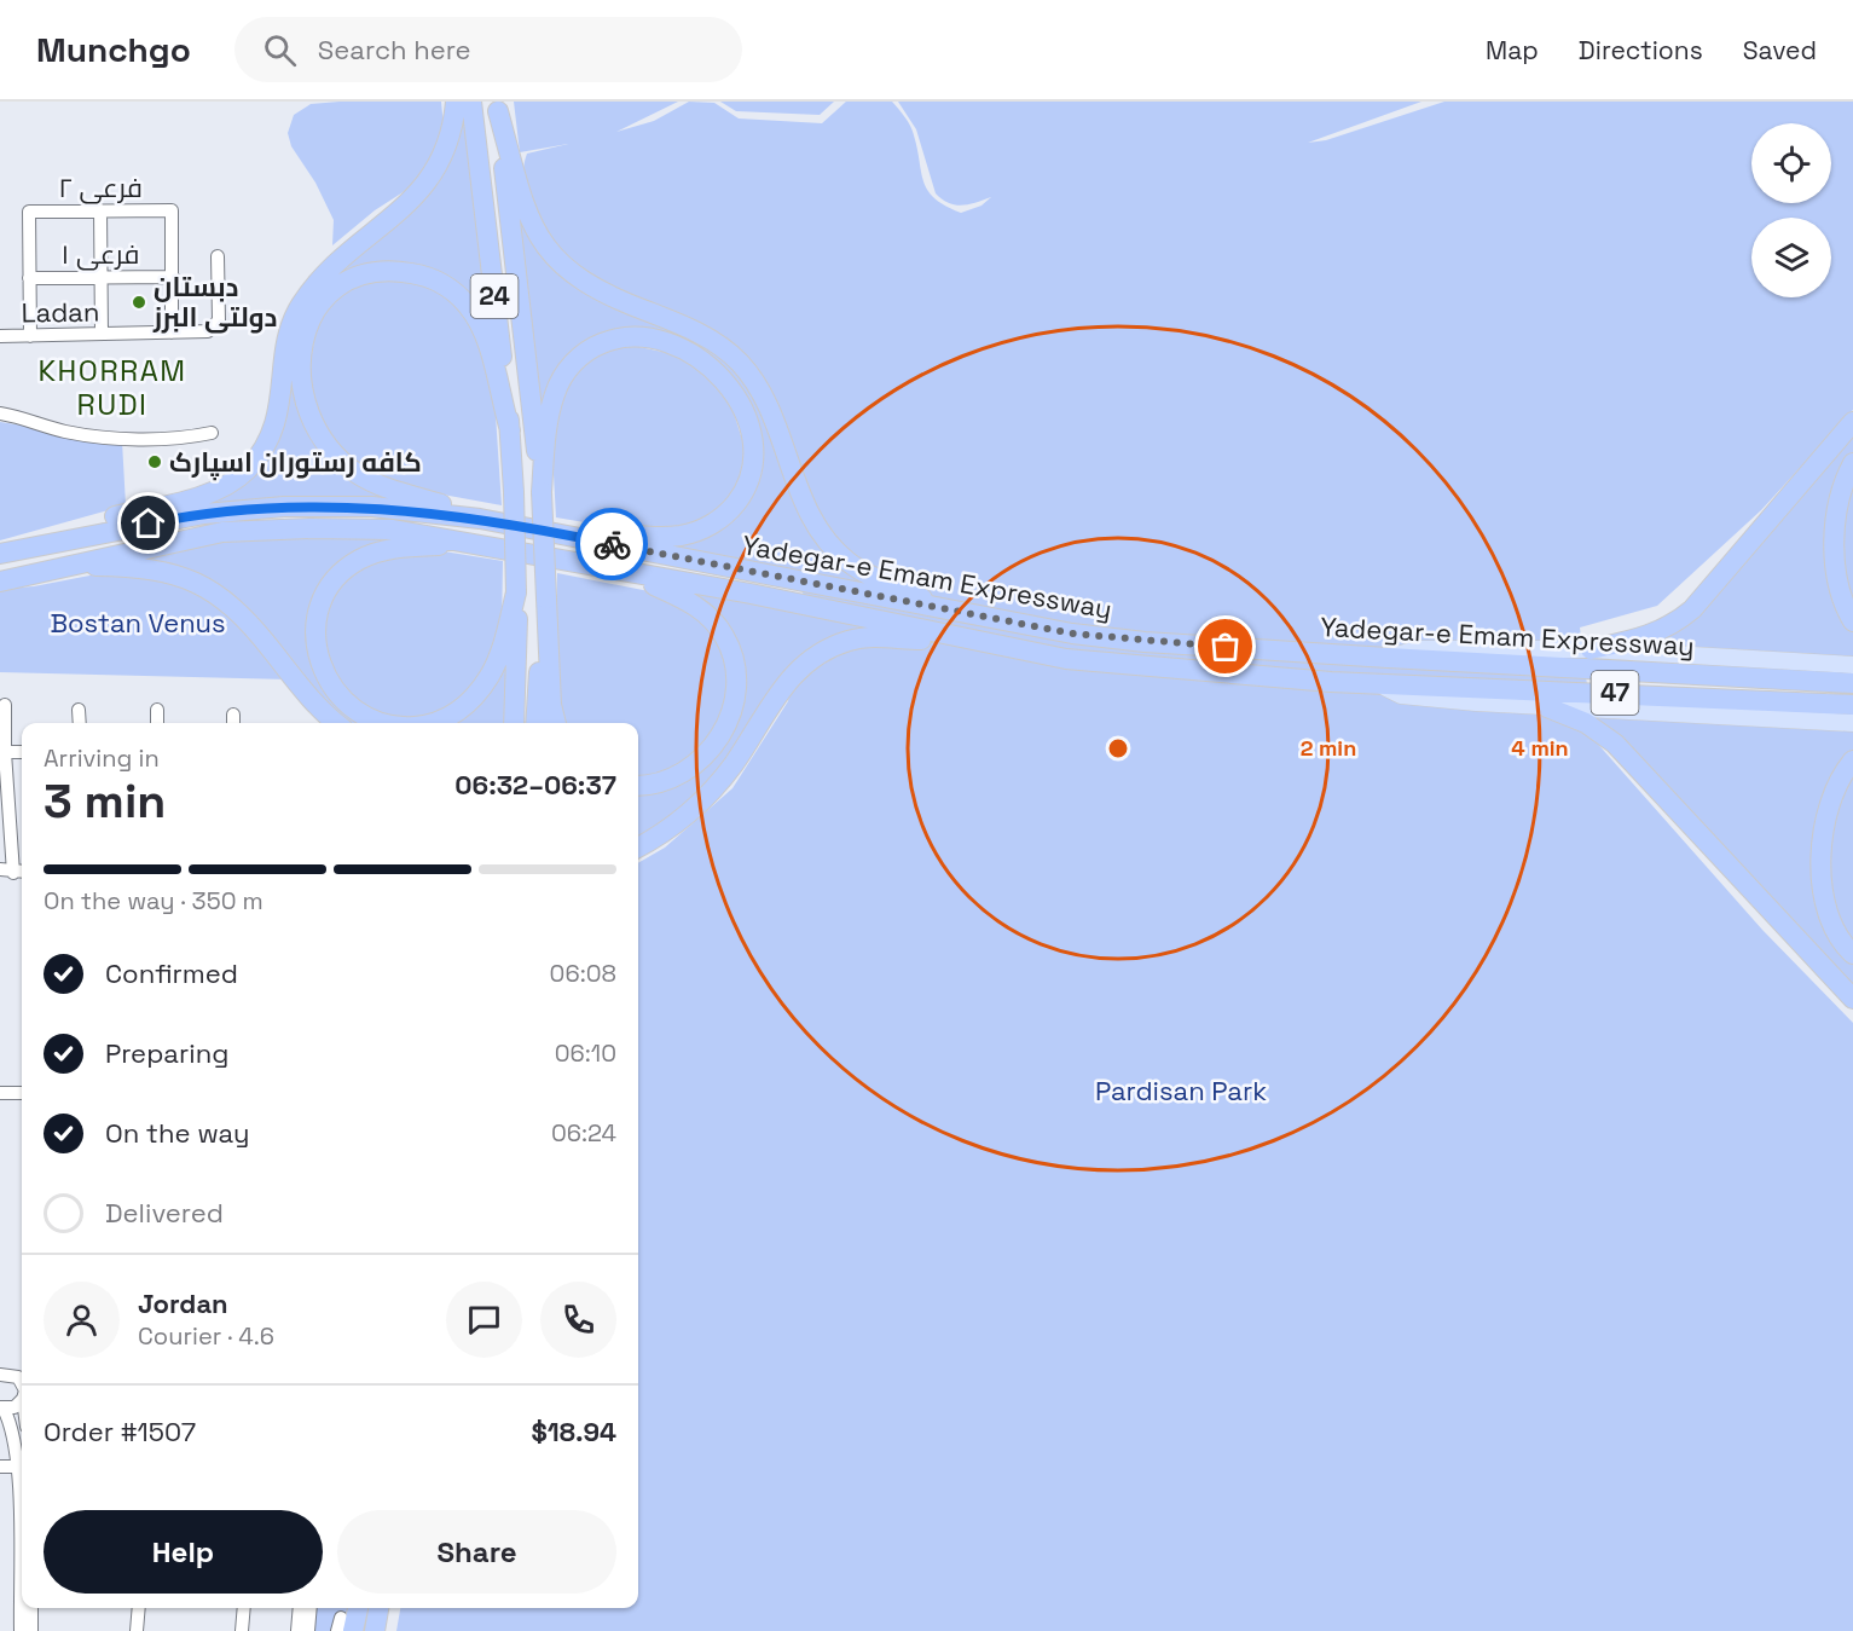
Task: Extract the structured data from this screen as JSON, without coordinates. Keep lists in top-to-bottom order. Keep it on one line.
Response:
{"streets":{"highway":["24","Yadegar-e Emam Expressway","47"],"street":["فرعی ۲","فرعی ۱","Ladan"]},"crossings":[["فرعی ۲","فرعی ۱"]],"districts":["KHORRAM RUDI"],"parks":["Bostan Venus","Pardisan Park"],"places":["دبستان دولتی البرز","کافه رستوران اسپارک"],"page":{"header":"Munchgo","search":"Search here","nav":["Map","Directions","Saved"],"heading":["3 min","Arriving in","06:32–06:37"],"panel":["Jordan","Courier · 4.6","Order #1507","$18.94"],"bar":"On the way · 350 m","list":[["Confirmed","06:08"],["Preparing","06:10"],["On the way","06:24"],"Delivered"],"buttons":["Help","Share"]},"rings":["2 min","4 min"]}
